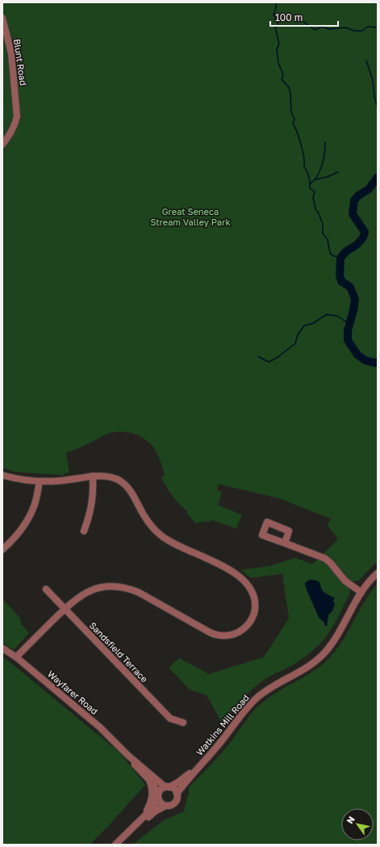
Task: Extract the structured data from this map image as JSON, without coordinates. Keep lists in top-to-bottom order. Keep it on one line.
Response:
{"streets":{"street":["Blunt Road","Sandsfield Terrace","Wayfarer Road","Watkins Mill Road"]},"crossings":[["Wayfarer Road","Watkins Mill Road"]],"parks":["Great Seneca Stream Valley Park"],"scale_bar":"100 m","north":"top left"}
